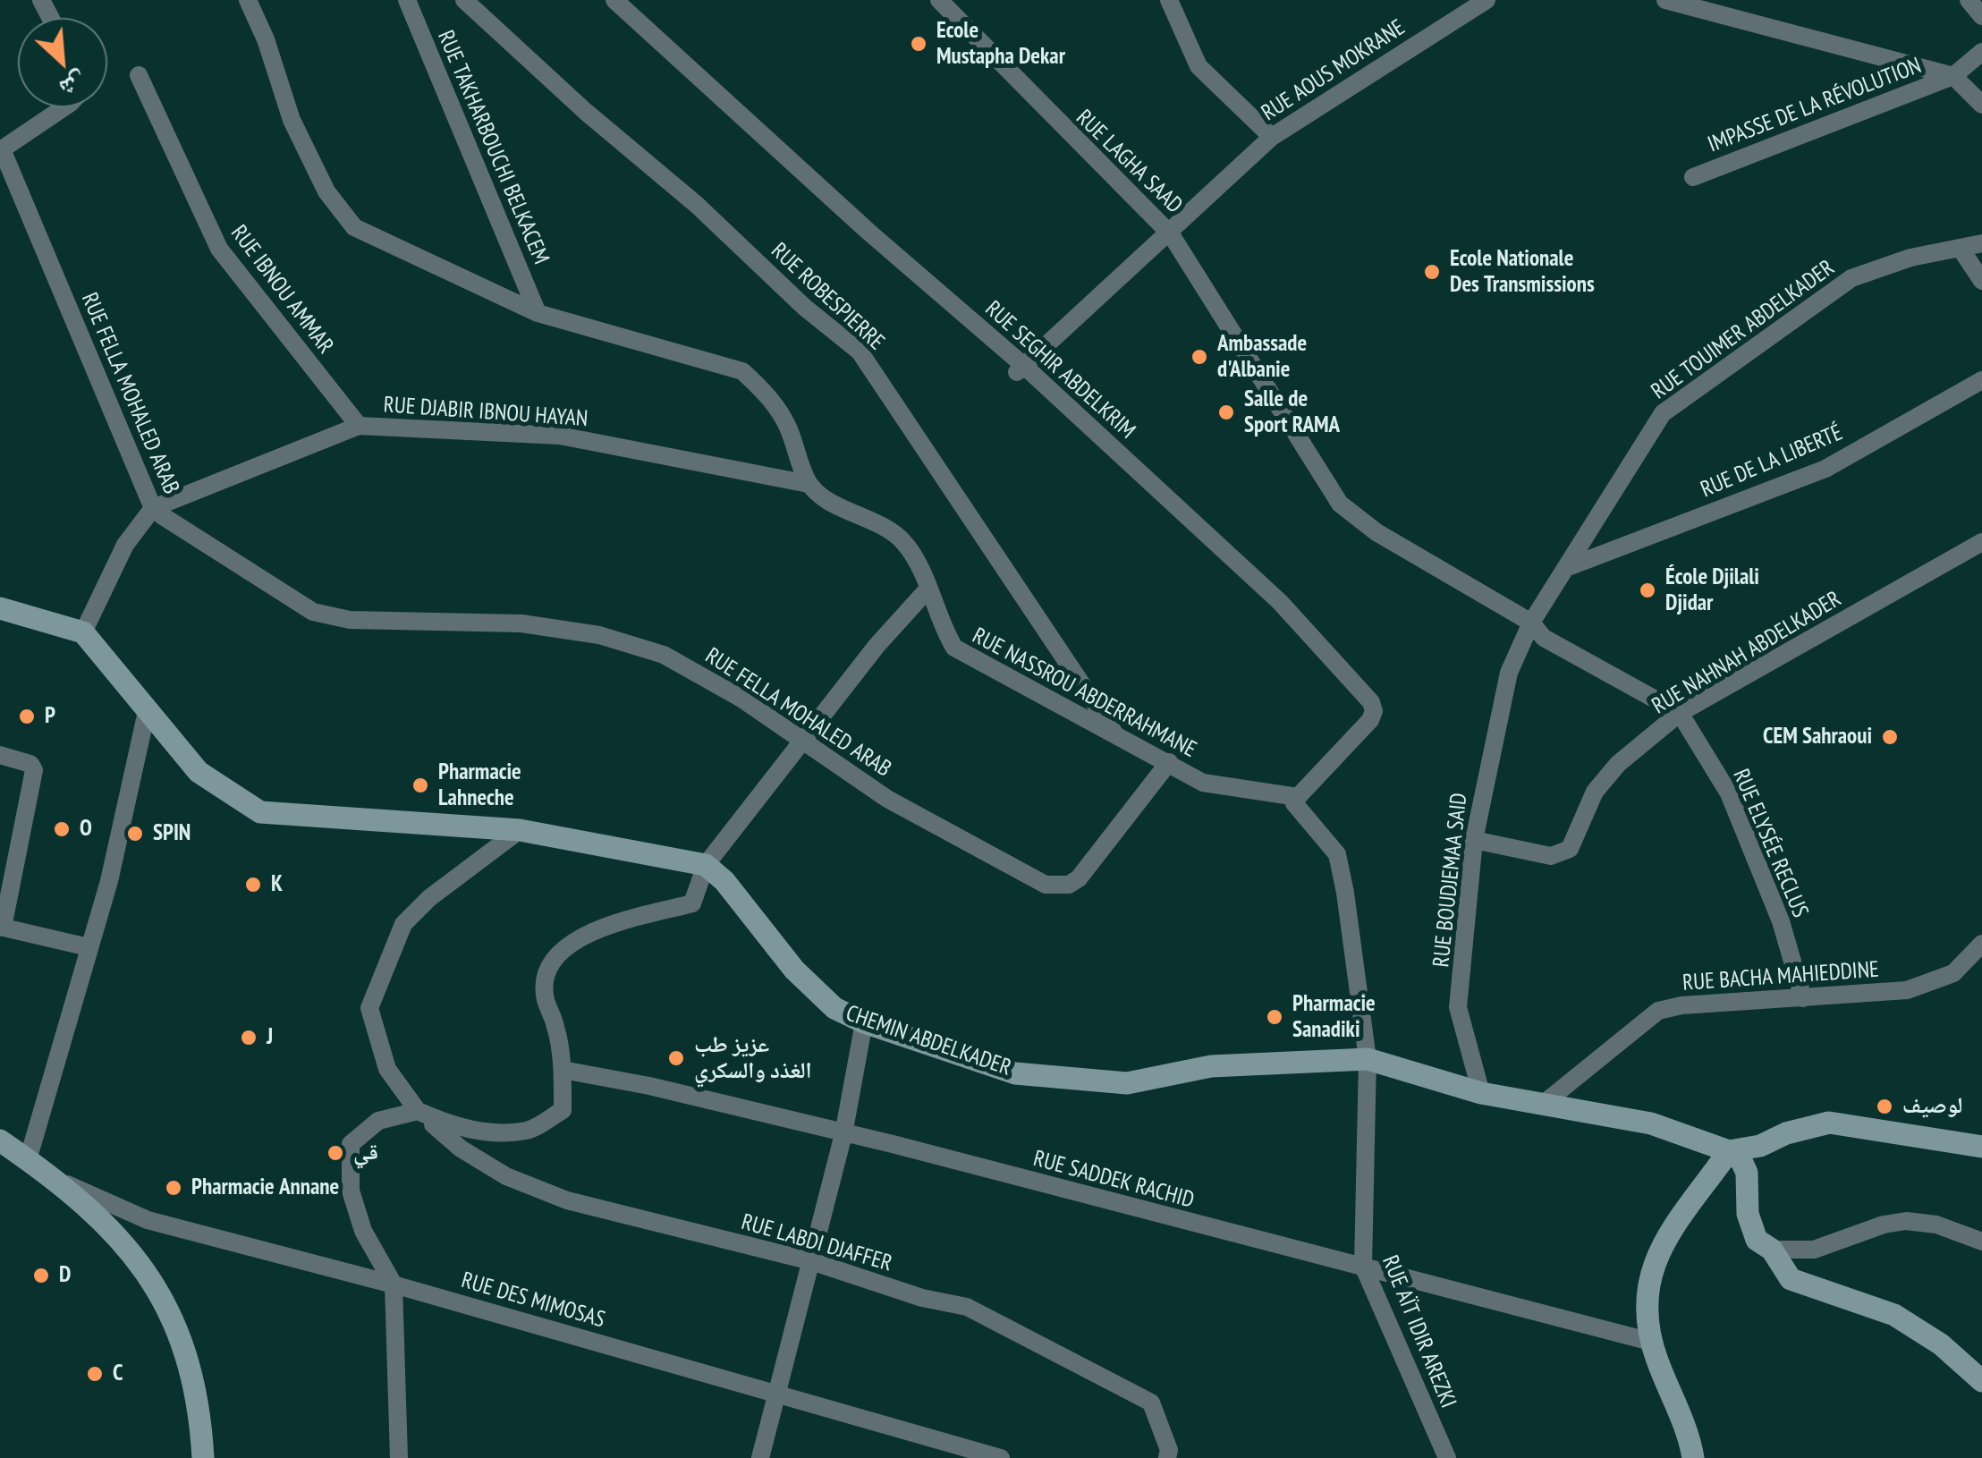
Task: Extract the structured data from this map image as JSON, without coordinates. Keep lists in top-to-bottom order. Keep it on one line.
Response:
{"streets":{"street":["RUE AOUS MOKRANE","IMPASSE DE LA RÉVOLUTION","RUE TAKHARBOUCHI BELKACEM","RUE LAGHA SAAD","RUE IBNOU AMMAR","RUE ROBESPIERRE","RUE TOUIMER ABDELKADER","RUE SEGHIR ABDELKRIM","RUE FELLA MOHALED ARAB","RUE DJABIR IBNOU HAYAN","RUE DE LA LIBERTÉ","RUE NAHNAH ABDELKADER","RUE NASSROU ABDERRAHMANE","RUE ELYSÉE RECLUS","RUE BOUDJEMAA SAID","RUE BACHA MAHIEDDINE","CHEMIN ABDELKADER","RUE SADDEK RACHID","RUE LABDI DJAFFER","RUE DES MIMOSAS","RUE AÏT IDIR AREZKI"]},"crossings":[["RUE AOUS MOKRANE","RUE LAGHA SAAD"],["RUE AOUS MOKRANE","RUE SEGHIR ABDELKRIM"],["RUE LAGHA SAAD","RUE TOUIMER ABDELKADER"],["RUE LAGHA SAAD","RUE NAHNAH ABDELKADER"],["RUE LAGHA SAAD","RUE ELYSÉE RECLUS"],["RUE LAGHA SAAD","RUE BOUDJEMAA SAID"],["RUE IBNOU AMMAR","RUE DJABIR IBNOU HAYAN"],["RUE ROBESPIERRE","RUE NASSROU ABDERRAHMANE"],["RUE TOUIMER ABDELKADER","RUE DE LA LIBERTÉ"],["RUE TOUIMER ABDELKADER","RUE BOUDJEMAA SAID"],["RUE SEGHIR ABDELKRIM","RUE NASSROU ABDERRAHMANE"],["RUE FELLA MOHALED ARAB","RUE DJABIR IBNOU HAYAN"],["RUE FELLA MOHALED ARAB","RUE NASSROU ABDERRAHMANE"],["RUE DJABIR IBNOU HAYAN","RUE NASSROU ABDERRAHMANE"],["RUE NAHNAH ABDELKADER","RUE ELYSÉE RECLUS"],["RUE NAHNAH ABDELKADER","RUE BOUDJEMAA SAID"],["RUE ELYSÉE RECLUS","RUE BACHA MAHIEDDINE"],["RUE BOUDJEMAA SAID","CHEMIN ABDELKADER"],["RUE BACHA MAHIEDDINE","CHEMIN ABDELKADER"],["CHEMIN ABDELKADER","RUE AÏT IDIR AREZKI"],["RUE SADDEK RACHID","RUE AÏT IDIR AREZKI"]],"places":["Ecole Mustapha Dekar","Ecole Nationale Des Transmissions","Ambassade d'Albanie","Salle de Sport RAMA","École Djilali Djidar","P","CEM Sahraoui","Pharmacie Lahneche","O","SPIN","K","Pharmacie Sanadiki","J","عزيز طب الغذد والسكري","لوصيف","قي","Pharmacie Annane","D","C"],"north":"bottom right"}
